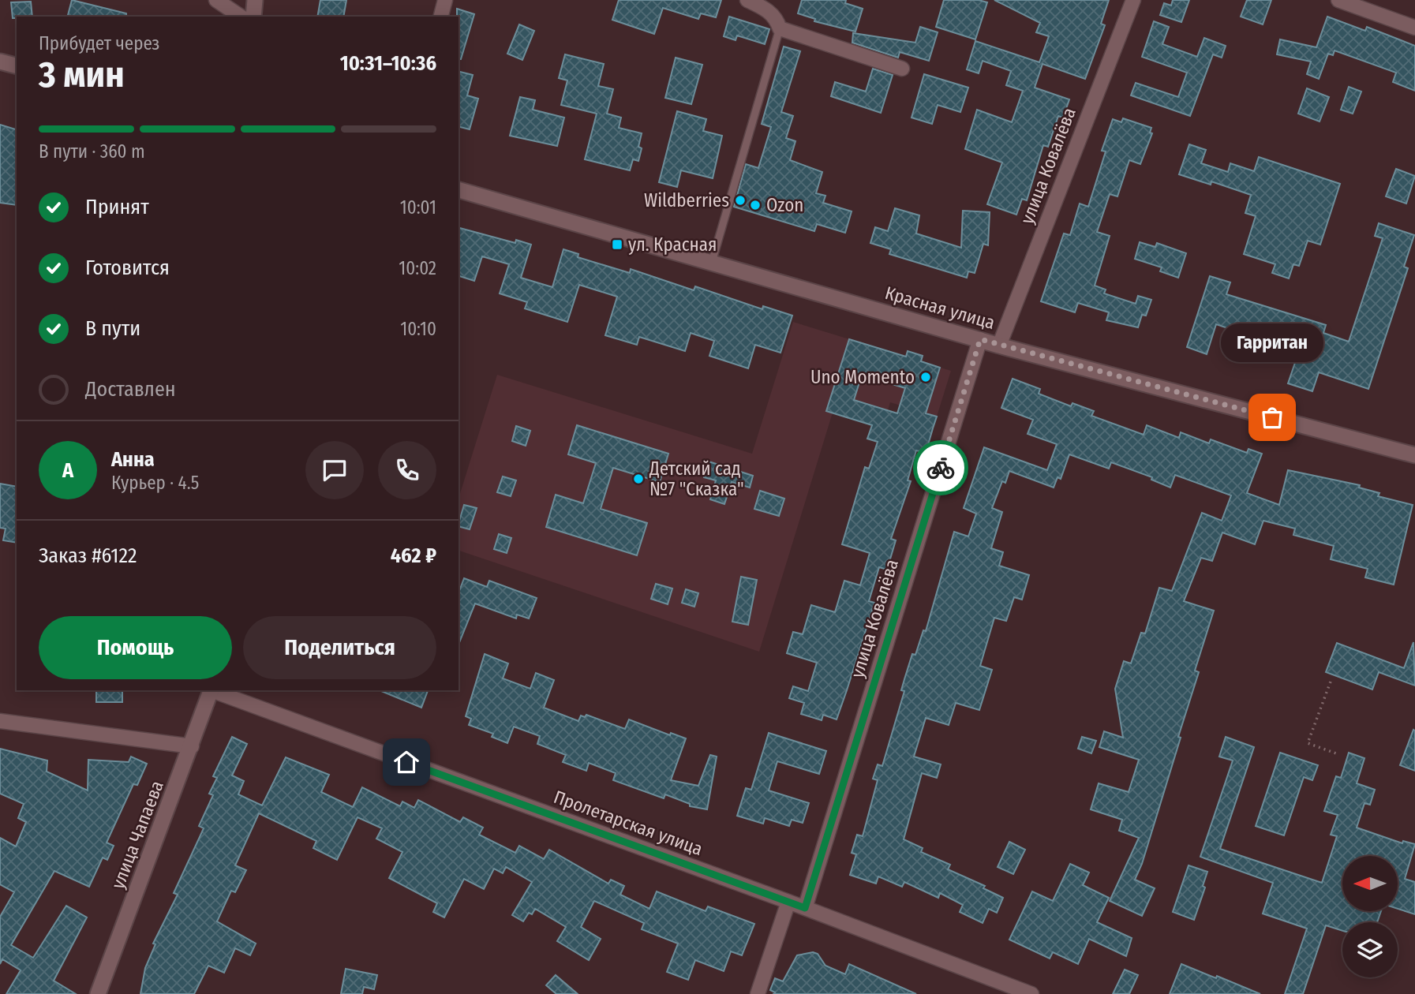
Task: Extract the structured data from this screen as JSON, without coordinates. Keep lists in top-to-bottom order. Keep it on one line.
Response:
{"streets":{"street":["улица Ковалёва","Красная улица","Пролетарская улица","улица Чапаева"]},"crossings":[["улица Ковалёва","Красная улица"],["улица Ковалёва","Пролетарская улица"]],"places":{"other":["Wildberries","Ozon","Uno Momento","Гарритан","Детский сад №7 \"Сказка\""],"transit":["ул. Красная"]},"north":"left","page":{"heading":["3 мин","Прибудет через","10:31–10:36"],"panel":["Анна","Курьер · 4.5","Заказ #6122","462 ₽"],"bar":"В пути · 360 m","list":[["Принят","10:01"],["Готовится","10:02"],["В пути","10:10"],"Доставлен"],"bubble":"Гарритан","round":"А","buttons":["Помощь","Поделиться"]}}
